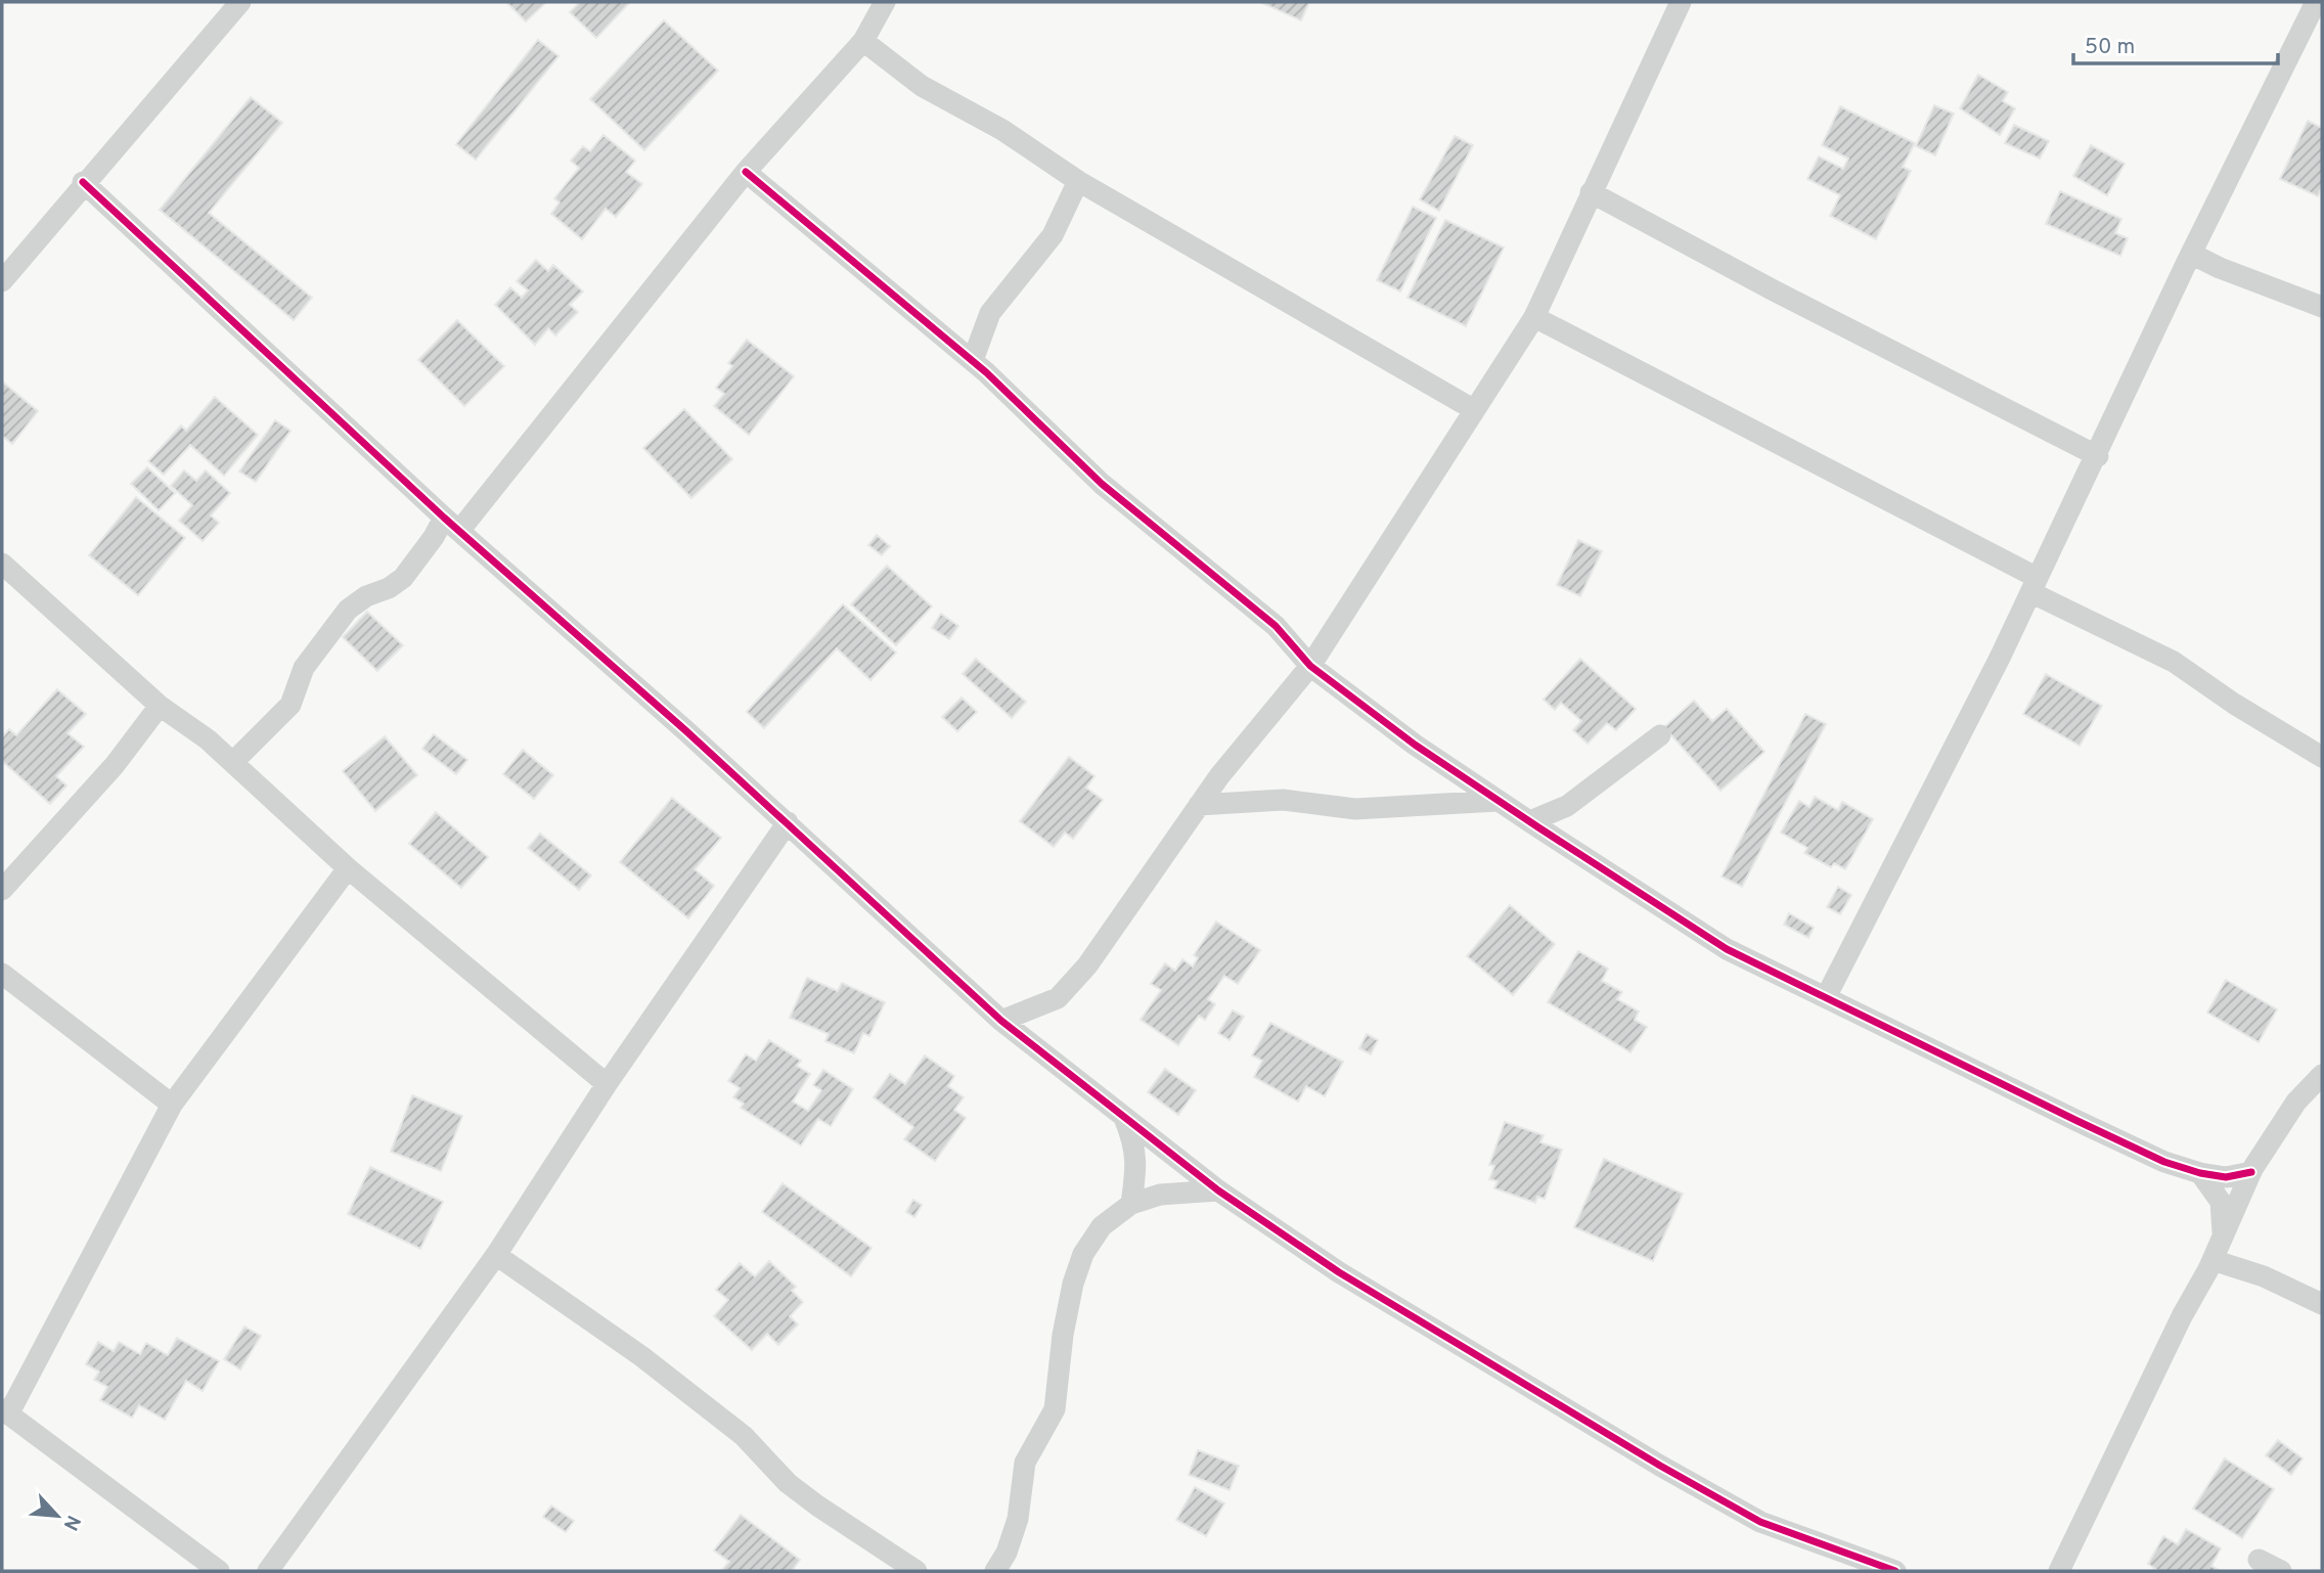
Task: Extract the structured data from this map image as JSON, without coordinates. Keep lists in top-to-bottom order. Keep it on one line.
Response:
{"scale_bar":"50 m","north":"bottom right"}
